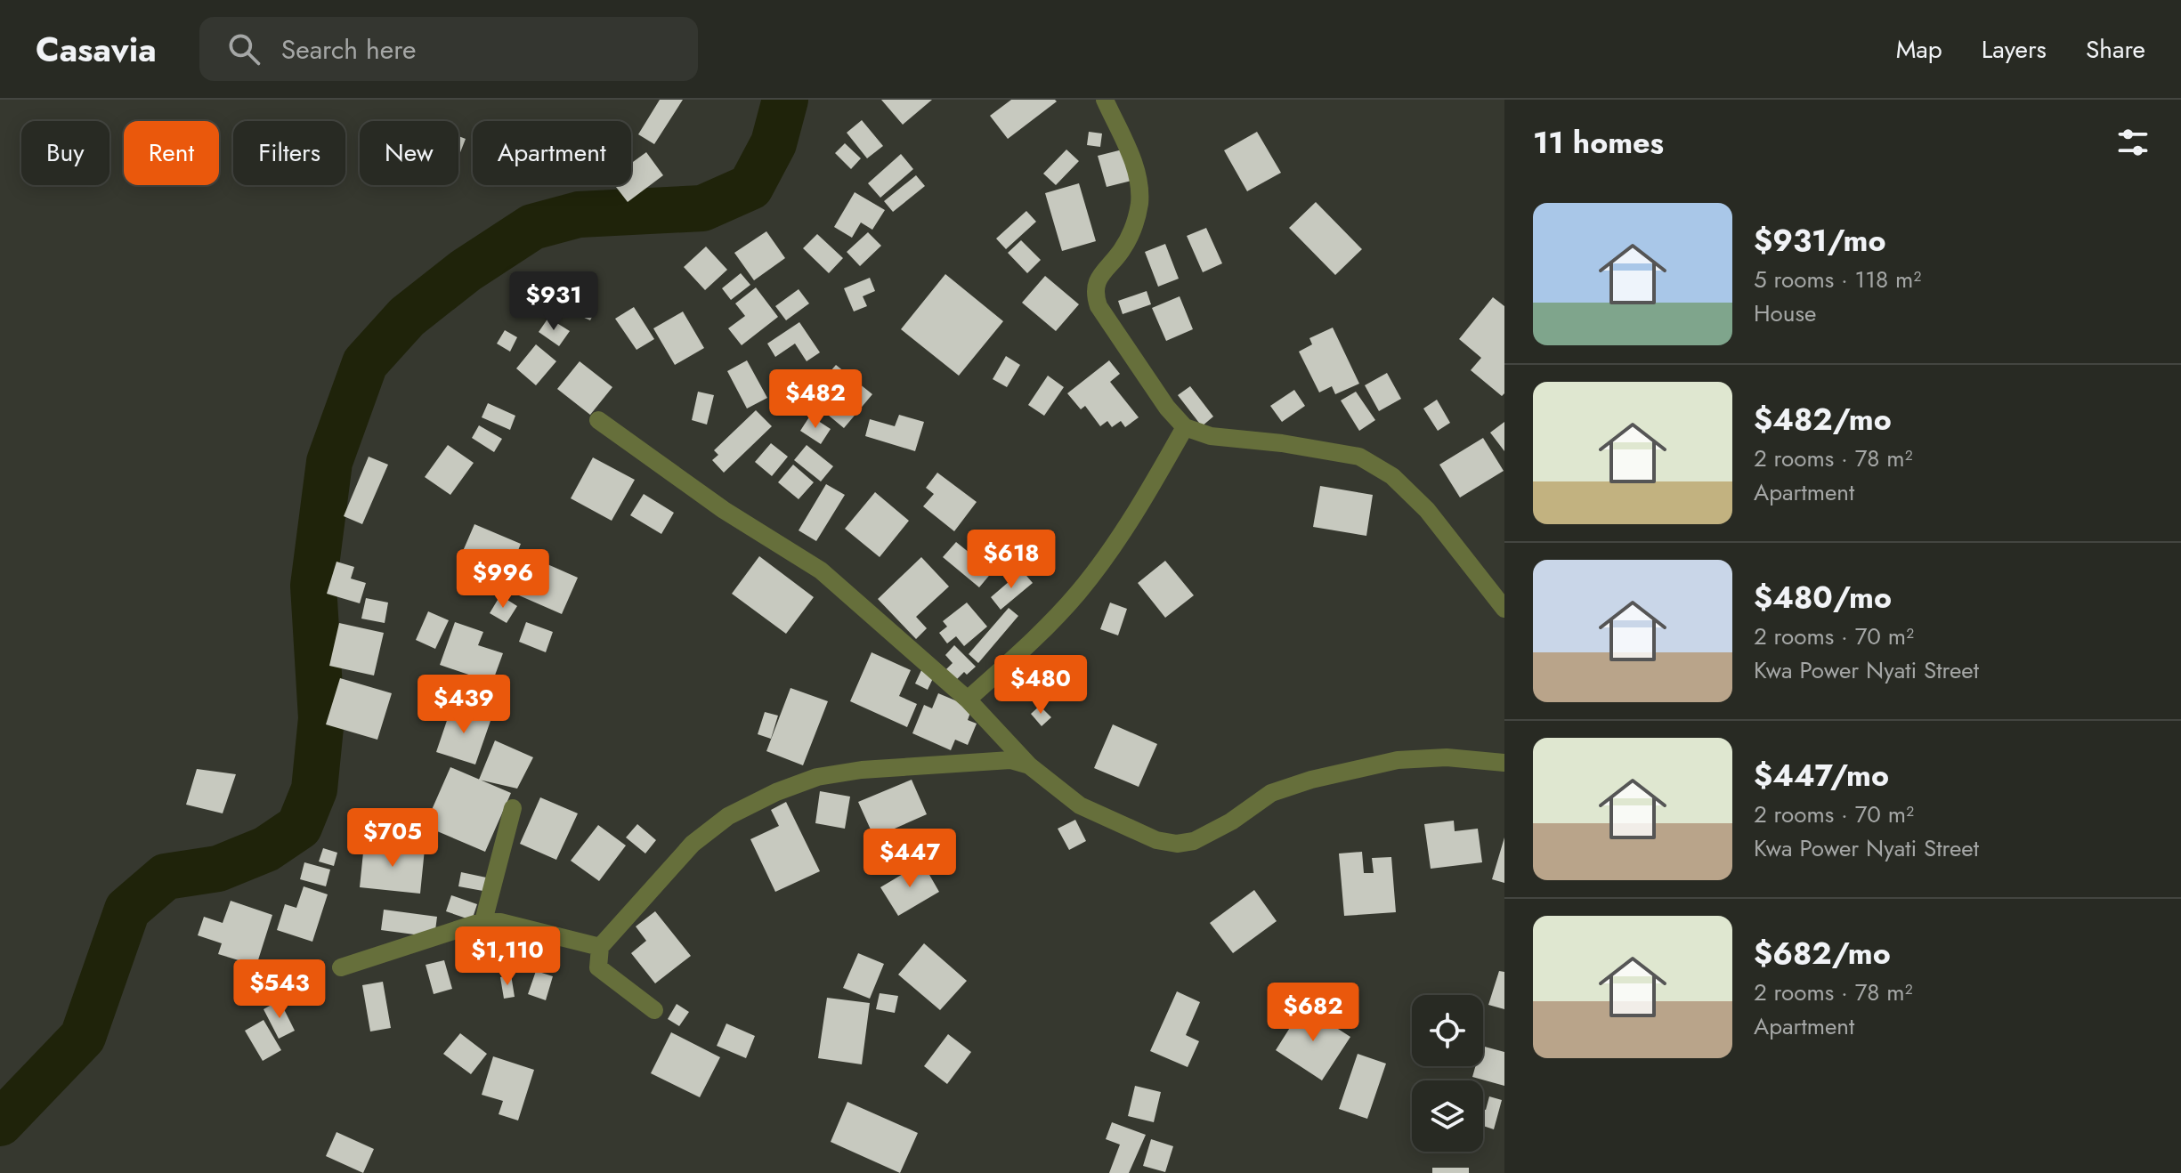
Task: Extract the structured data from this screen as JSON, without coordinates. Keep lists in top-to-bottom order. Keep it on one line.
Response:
{"page":{"header":"Casavia","search":"Search here","nav":["Map","Layers","Share"],"heading":"11 homes","chip":["Buy","Rent","Filters","New","Apartment"],"list":[{"name":"$931/mo","note":"5 rooms · 118 m² · House"},{"name":"$482/mo","note":"2 rooms · 78 m² · Apartment"},{"name":"$480/mo","note":"2 rooms · 70 m² · Kwa Power Nyati Street"},{"name":"$447/mo","note":"2 rooms · 70 m² · Kwa Power Nyati Street"},{"name":"$682/mo","note":"2 rooms · 78 m² · Apartment"}],"price":["$931","$482","$618","$996","$480","$439","$705","$447","$1,110","$543","$682"]}}
